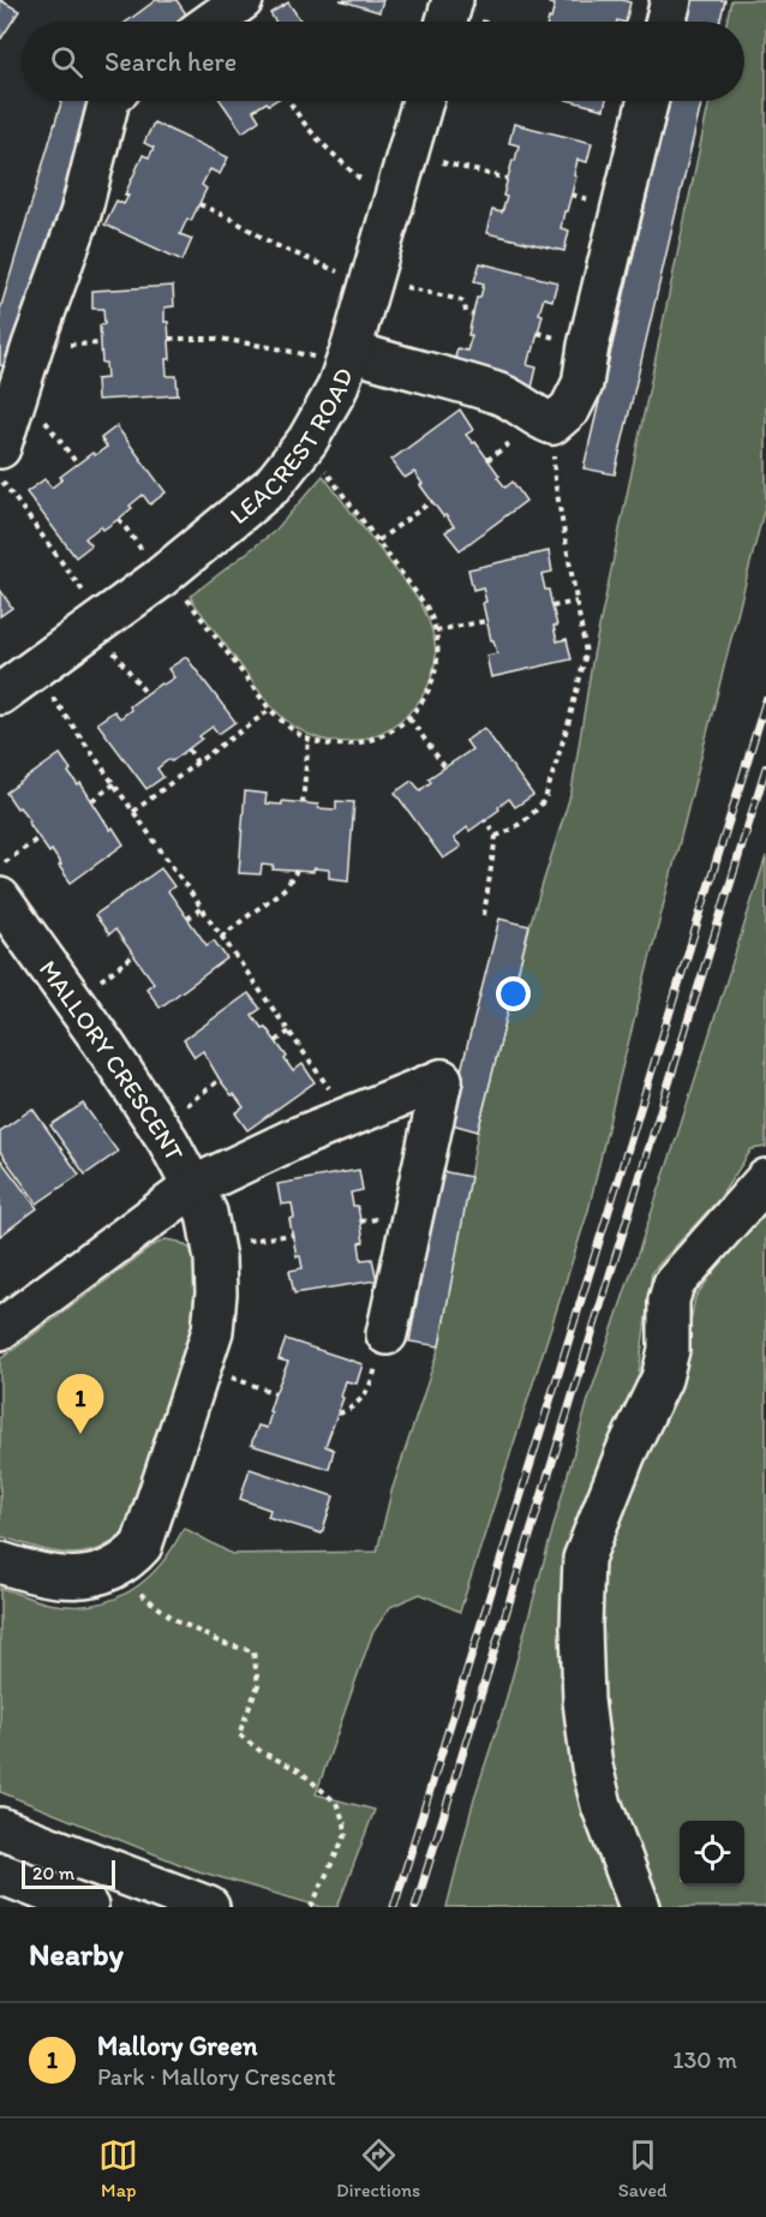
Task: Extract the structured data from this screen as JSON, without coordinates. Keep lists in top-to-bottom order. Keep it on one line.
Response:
{"streets":{"street":["LEACREST ROAD","MALLORY CRESCENT"]},"scale_bar":"20 m","page":{"search":"Search here","pins":"1","scale":"20 m","heading":"Nearby","list":[{"mark":"1","name":"Mallory Green","note":"Park · Mallory Crescent","value":"130 m"}],"nav":["Map","Directions","Saved"]}}
